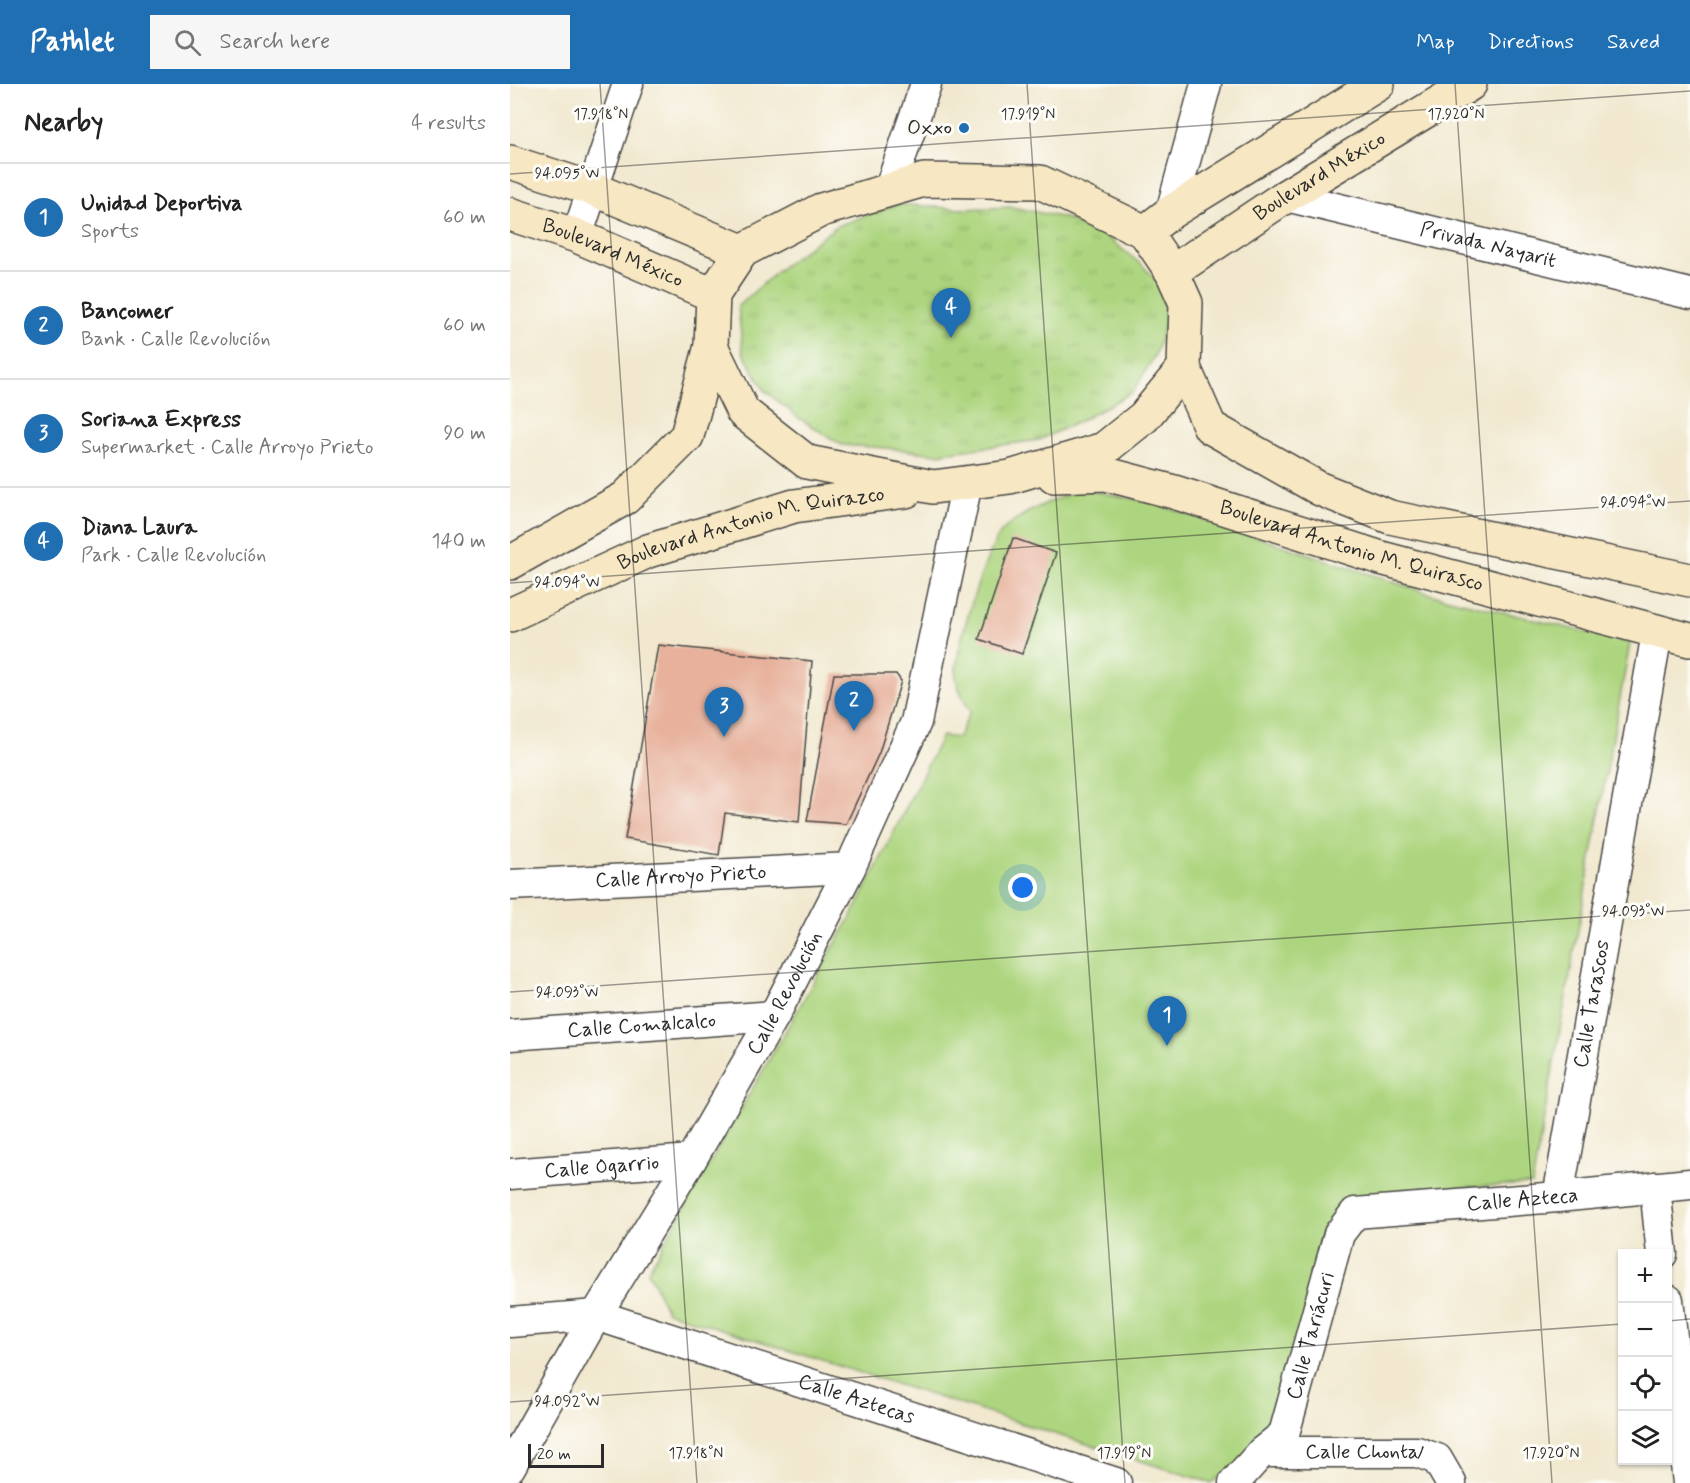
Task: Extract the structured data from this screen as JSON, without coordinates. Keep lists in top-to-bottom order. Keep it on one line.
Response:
{"streets":{"main road":["Boulevard México","Boulevard Antonio M. Quirazco","Boulevard Antonio M. Quirasco"],"street":["Privada Nayarit","Calle Arroyo Prieto","Calle Revolución","Calle Tarascos","Calle Comalcalco","Calle Ogarrio","Calle Azteca","Calle Tariácuri","Calle Aztecas","Calle Chontal"]},"crossings":[["Boulevard México","Privada Nayarit"],["Boulevard Antonio M. Quirazco","Boulevard Antonio M. Quirasco"],["Boulevard Antonio M. Quirazco","Calle Revolución"],["Boulevard Antonio M. Quirasco","Calle Tarascos"],["Calle Arroyo Prieto","Calle Revolución"],["Calle Revolución","Calle Comalcalco"],["Calle Revolución","Calle Ogarrio"],["Calle Revolución","Calle Aztecas"],["Calle Tarascos","Calle Azteca"],["Calle Azteca","Calle Tariácuri"],["Calle Tariácuri","Calle Chontal"]],"places":["Oxxo"],"scale_bar":"20 m","page":{"header":"Pathlet","search":"Search here","nav":["Map","Directions","Saved"],"heading":["Nearby","4 results"],"list":[{"mark":"1","name":"Unidad Deportiva","note":"Sports","value":"60 m"},{"mark":"2","name":"Bancomer","note":"Bank · Calle Revolución","value":"60 m"},{"mark":"3","name":"Soriana Express","note":"Supermarket · Calle Arroyo Prieto","value":"90 m"},{"mark":"4","name":"Diana Laura","note":"Park · Calle Revolución","value":"140 m"}],"pins":["4","2","3","1"],"map_buttons":["+","−"],"scale":"20 m"},"coordinates":["17.918°N","17.919°N","17.920°N","94.095°W","94.094°W","94.093°W","94.092°W"]}
